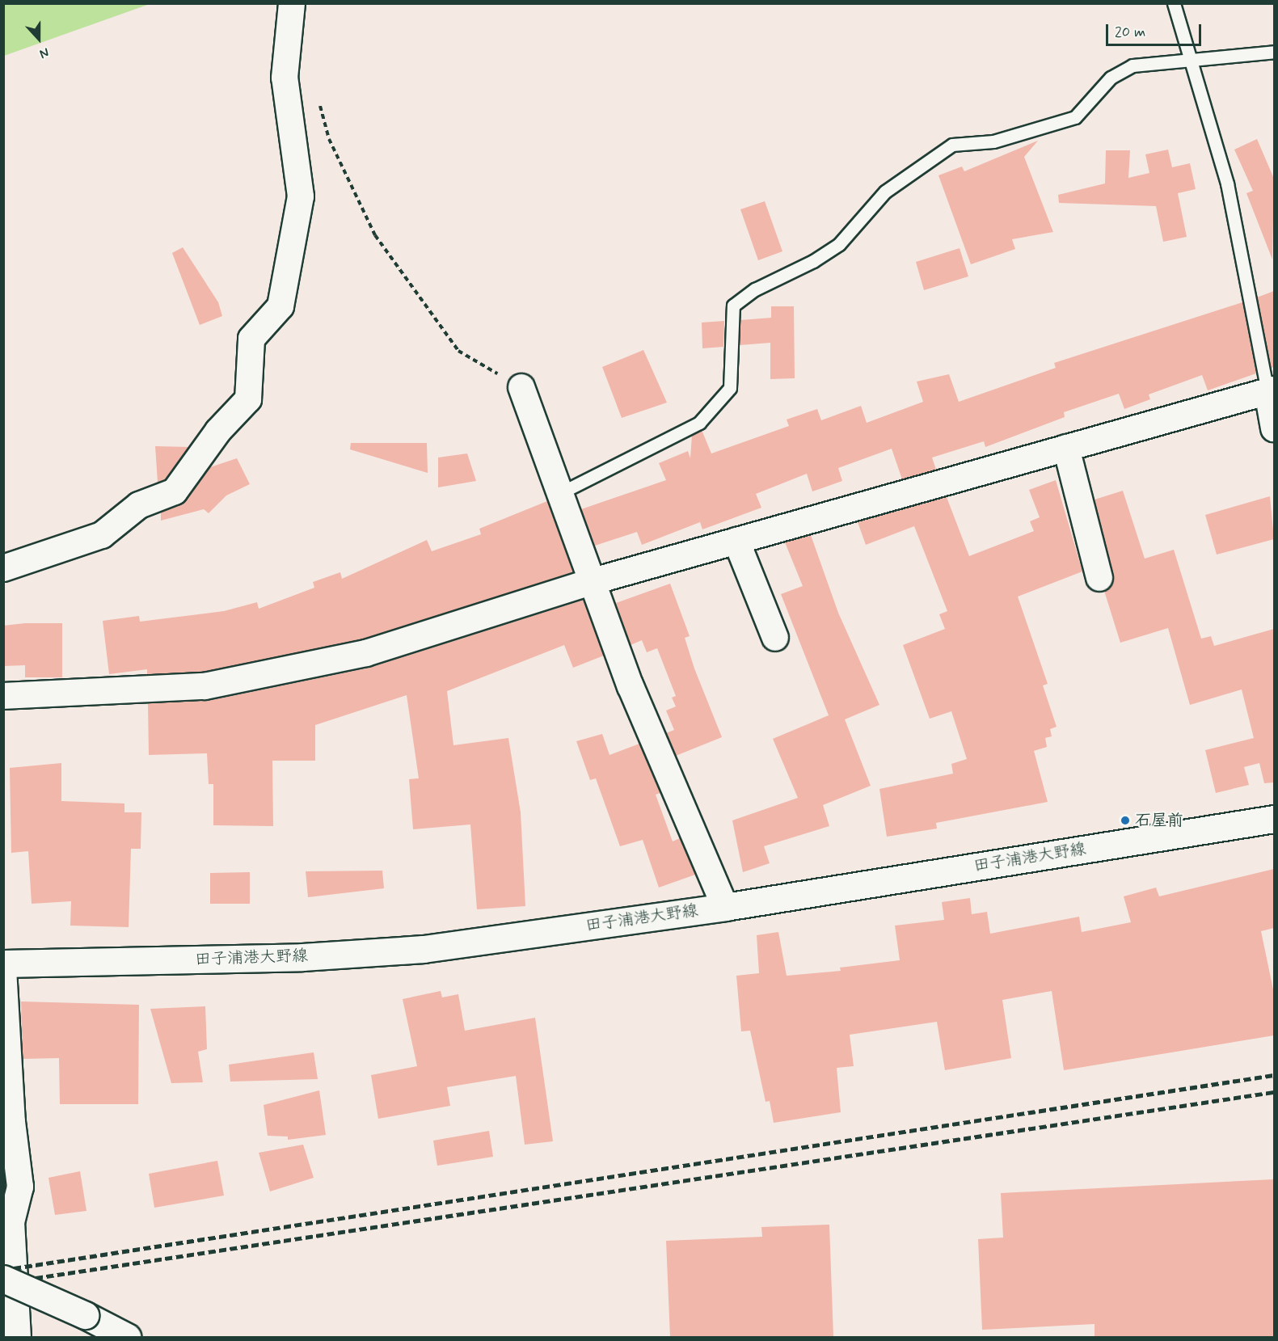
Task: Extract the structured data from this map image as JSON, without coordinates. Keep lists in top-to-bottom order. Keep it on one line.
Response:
{"streets":{"main road":["田子浦港大野線"]},"places":["石屋前"],"scale_bar":"20 m","north":"bottom"}
